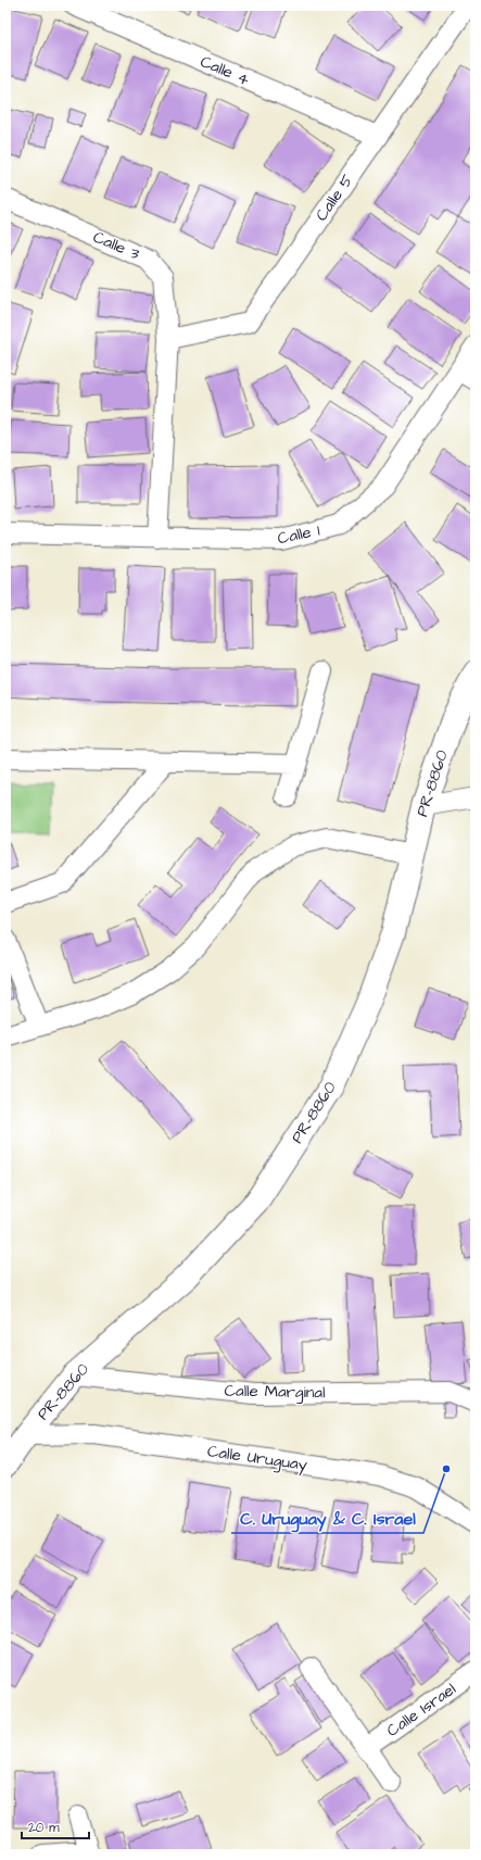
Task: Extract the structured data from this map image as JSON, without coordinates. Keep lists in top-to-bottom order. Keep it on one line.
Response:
{"streets":{"street":["Calle 4","Calle 5","Calle 3","Calle 1","PR-8860","Calle Marginal","Calle Uruguay","Calle Israel"]},"crossings":[["Calle 4","Calle 5"],["Calle 5","Calle 3"],["Calle 3","Calle 1"],["PR-8860","Calle Marginal"],["PR-8860","Calle Uruguay"]],"places":["C. Uruguay & C. Israel"],"scale_bar":"20 m"}
